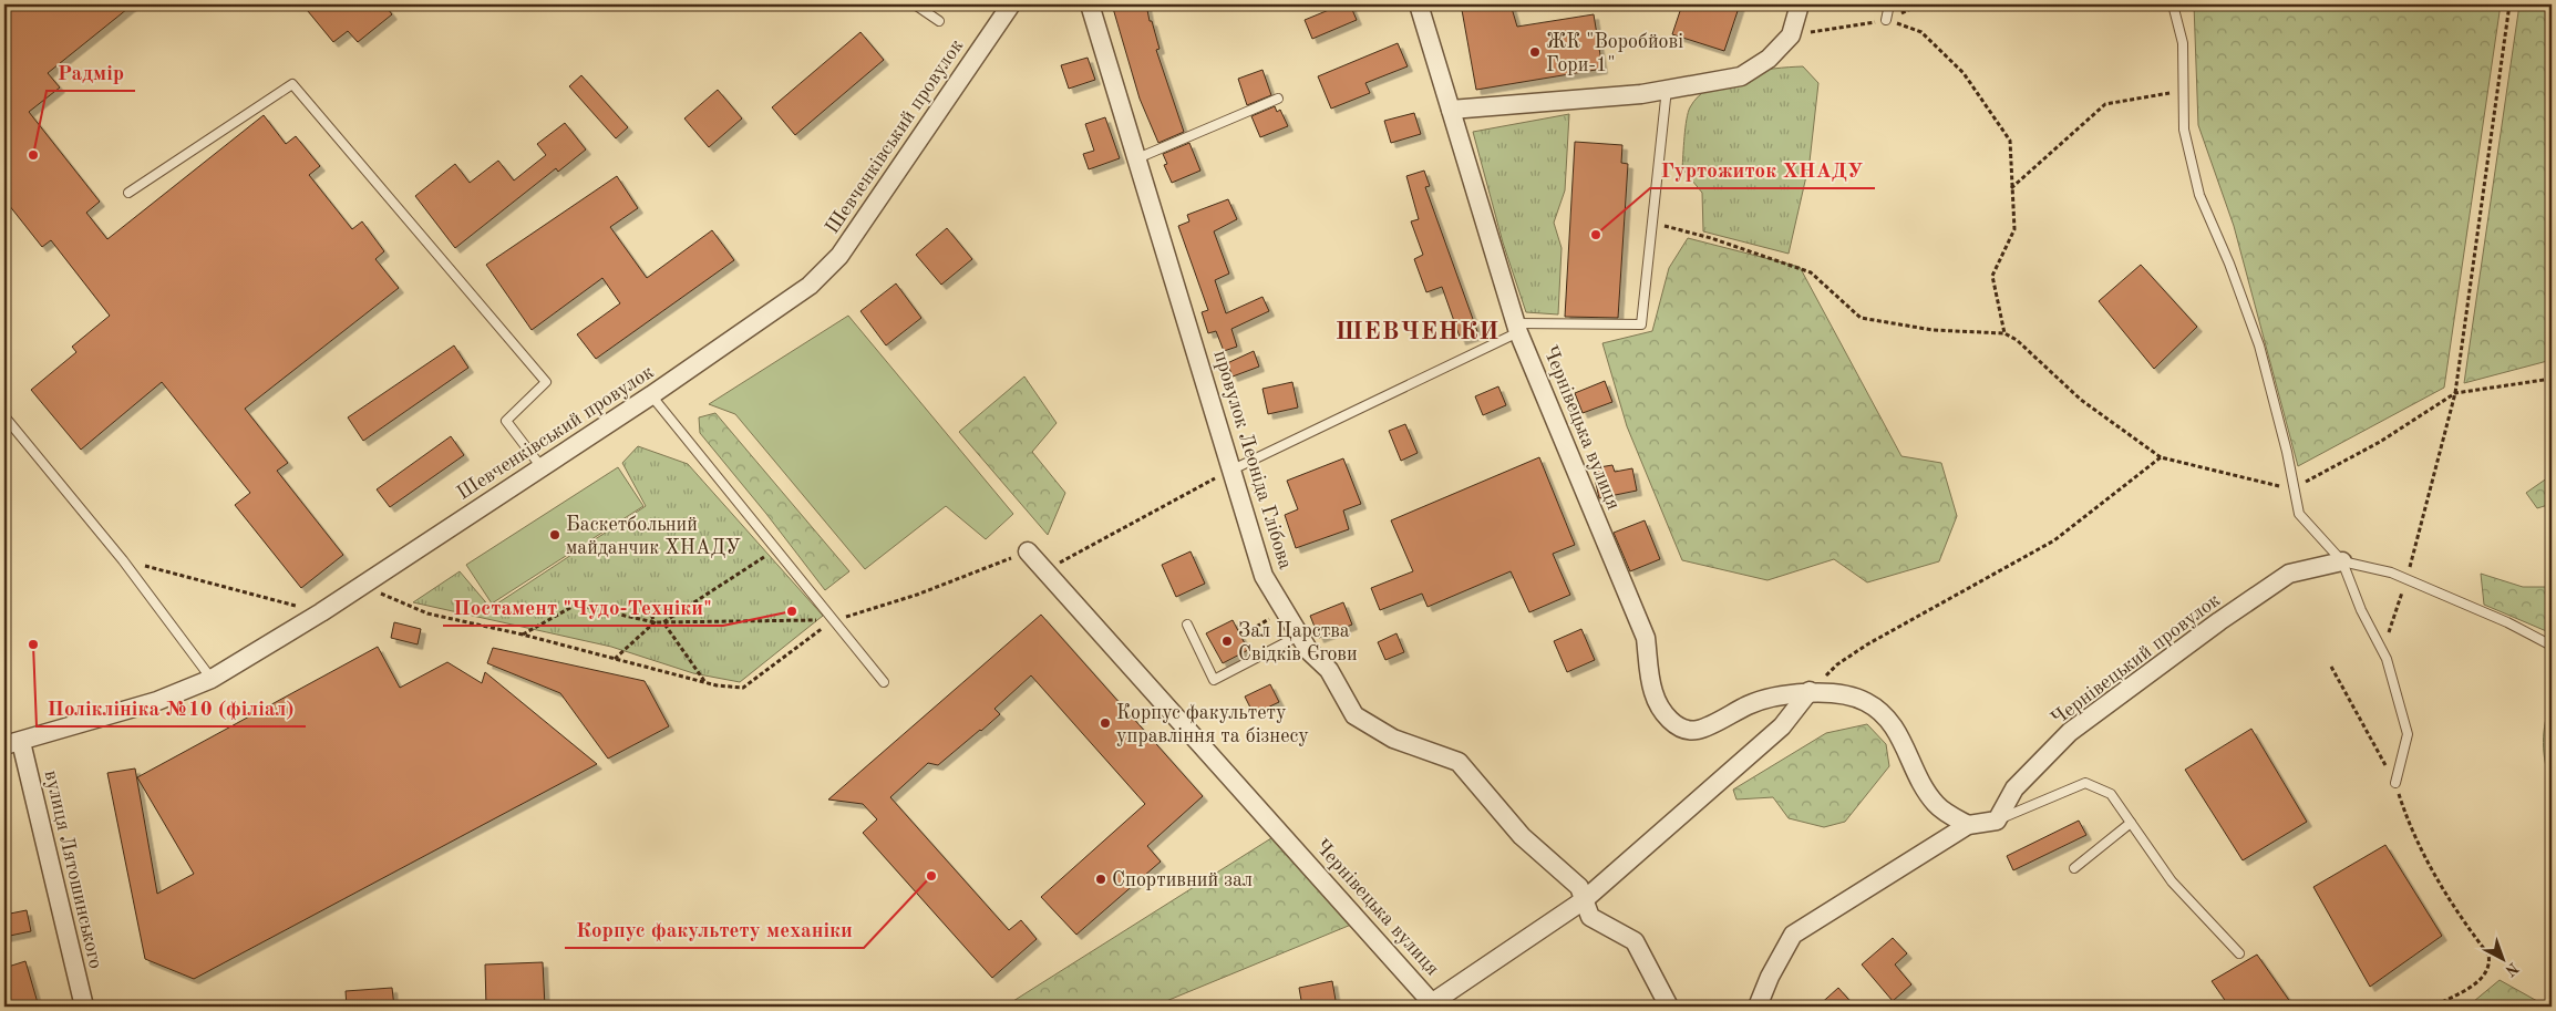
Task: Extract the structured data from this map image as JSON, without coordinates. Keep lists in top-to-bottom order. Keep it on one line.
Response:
{"streets":{"street":["Шевченківський провулок","Чернівецька вулиця","провулок Леоніда Глібова","Чернівецький провулок","вулиця Лятошинського"]},"crossings":[["Шевченківський провулок","вулиця Лятошинського"],["Чернівецька вулиця","провулок Леоніда Глібова"]],"districts":["ШЕВЧЕНКИ"],"places":["ЖК \"Воробйові Гори-1\"","Радмір","Гуртожиток ХНАДУ","Баскетбольний майданчик ХНАДУ","Постамент \"Чудо-Техніки\"","Зал Царства Свідків Єгови","Поліклініка №10 (філіал)","Корпус факультету управління та бізнесу","Корпус факультету механіки","Спортивний зал"],"north":"bottom right"}
